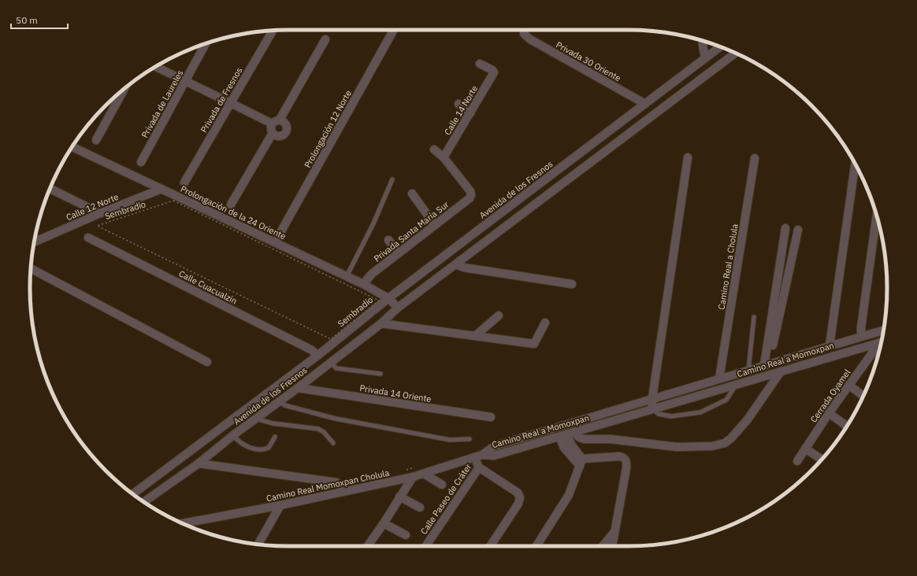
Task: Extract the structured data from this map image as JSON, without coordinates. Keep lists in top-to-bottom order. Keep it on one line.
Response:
{"streets":{"street":["Privada 30 Oriente","Privada de Fresnos","Privada de Laureles","Calle 14 Norte","Prolongación 12 Norte","Avenida de los Fresnos","Calle 12 Norte","Prolongación de la 24 Oriente","Privada Santa María Sur","Camino Real a Cholula","Calle Cuacualzin","Camino Real a Momoxpan","Privada 14 Oriente","Cerrada Oyamel","Camino Real Momoxpan Cholula","Calle Paseo de Cráter"],"path":["Sembradío"]},"crossings":[["Privada 30 Oriente","Avenida de los Fresnos"],["Calle 14 Norte","Privada Santa María Sur"],["Prolongación 12 Norte","Prolongación de la 24 Oriente"],["Avenida de los Fresnos","Prolongación de la 24 Oriente"],["Avenida de los Fresnos","Calle Cuacualzin"],["Avenida de los Fresnos","Privada 14 Oriente"],["Calle 12 Norte","Prolongación de la 24 Oriente"],["Prolongación de la 24 Oriente","Privada Santa María Sur"],["Camino Real a Cholula","Camino Real a Momoxpan"],["Camino Real a Momoxpan","Camino Real Momoxpan Cholula"],["Camino Real Momoxpan Cholula","Calle Paseo de Cráter"]],"scale_bar":"50 m"}
